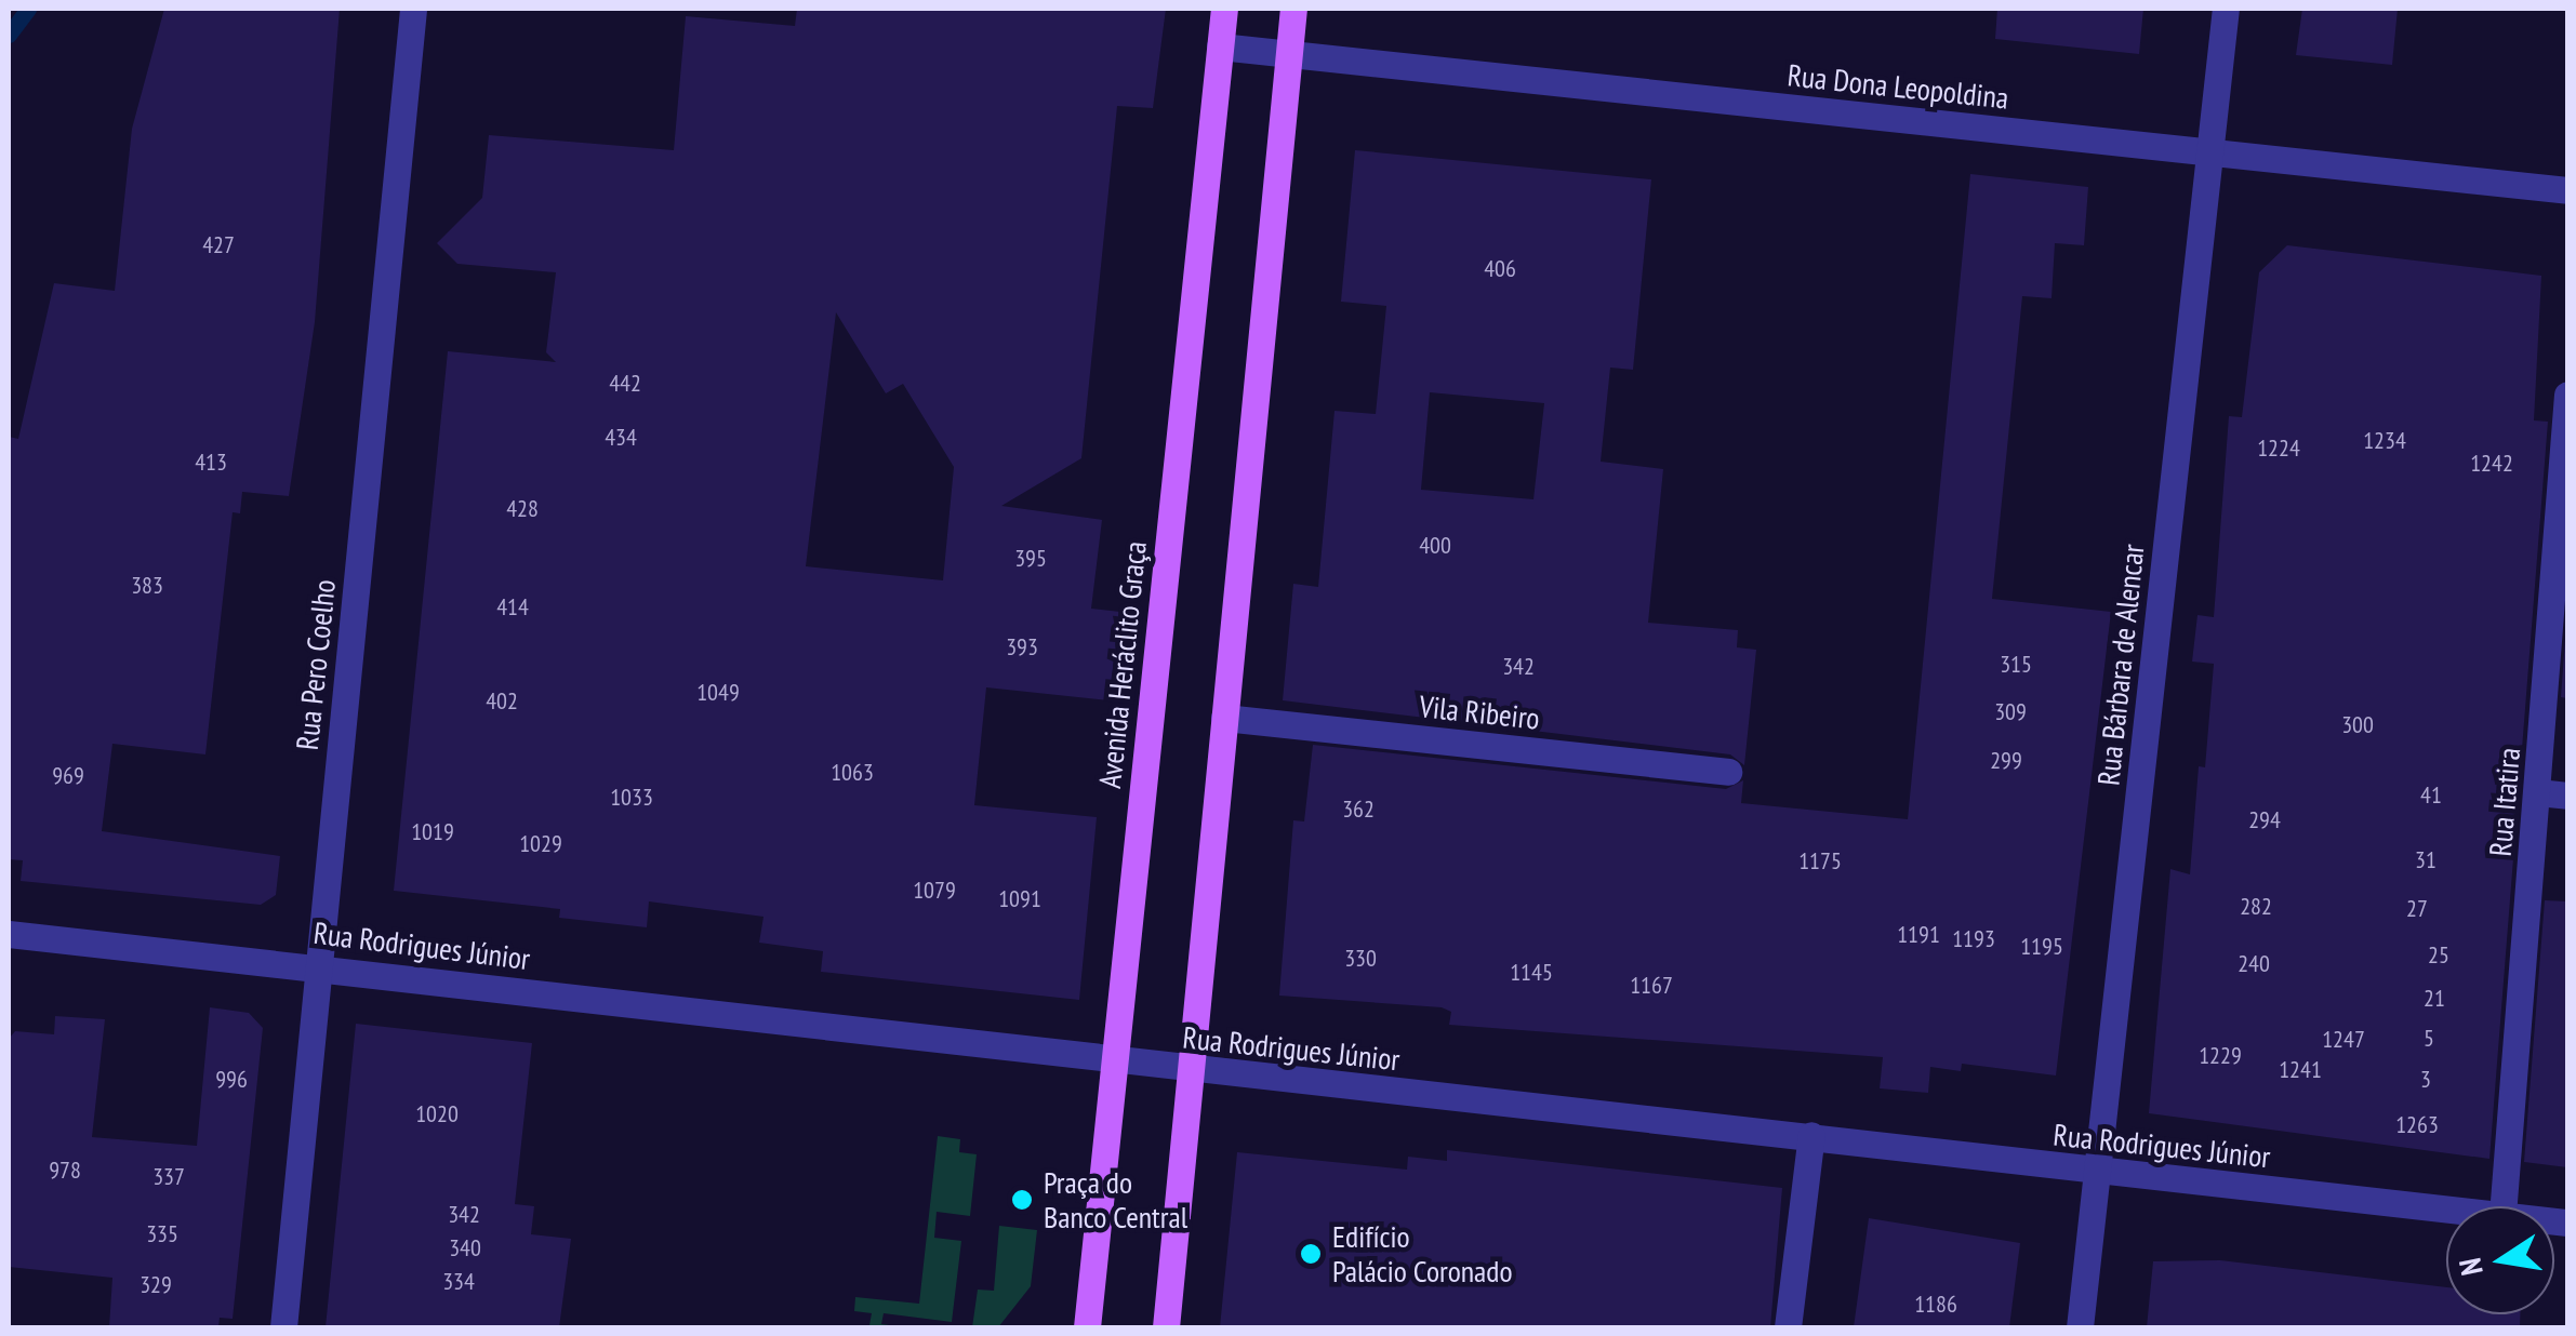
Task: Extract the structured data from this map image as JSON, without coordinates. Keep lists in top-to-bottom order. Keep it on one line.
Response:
{"streets":{"main road":["Avenida Heráclito Graça"],"street":["Rua Dona Leopoldina","Rua Pero Coelho","Rua Bárbara de Alencar","Vila Ribeiro","Rua Itatira","Rua Rodrigues Júnior"]},"crossings":[["Rua Dona Leopoldina","Avenida Heráclito Graça"],["Rua Dona Leopoldina","Rua Bárbara de Alencar"],["Rua Pero Coelho","Rua Rodrigues Júnior"],["Avenida Heráclito Graça","Rua Rodrigues Júnior"],["Rua Bárbara de Alencar","Rua Rodrigues Júnior"]],"places":["Praça do Banco Central","Edifício Palácio Coronado"],"house_numbers":["427","406","442","434","1234","1224","413","1242","428","400","395","383","414","393","315","342","1049","402","309","300","299","1063","969","41","1033","362","294","1019","1029","31","1175","1079","1091","282","27","1191","1193","1195","25","330","240","1145","1167","21","5","1247","1229","1241","996","3","1020","1263","978","337","342","335","340","334","329","1186"],"north":"left"}
